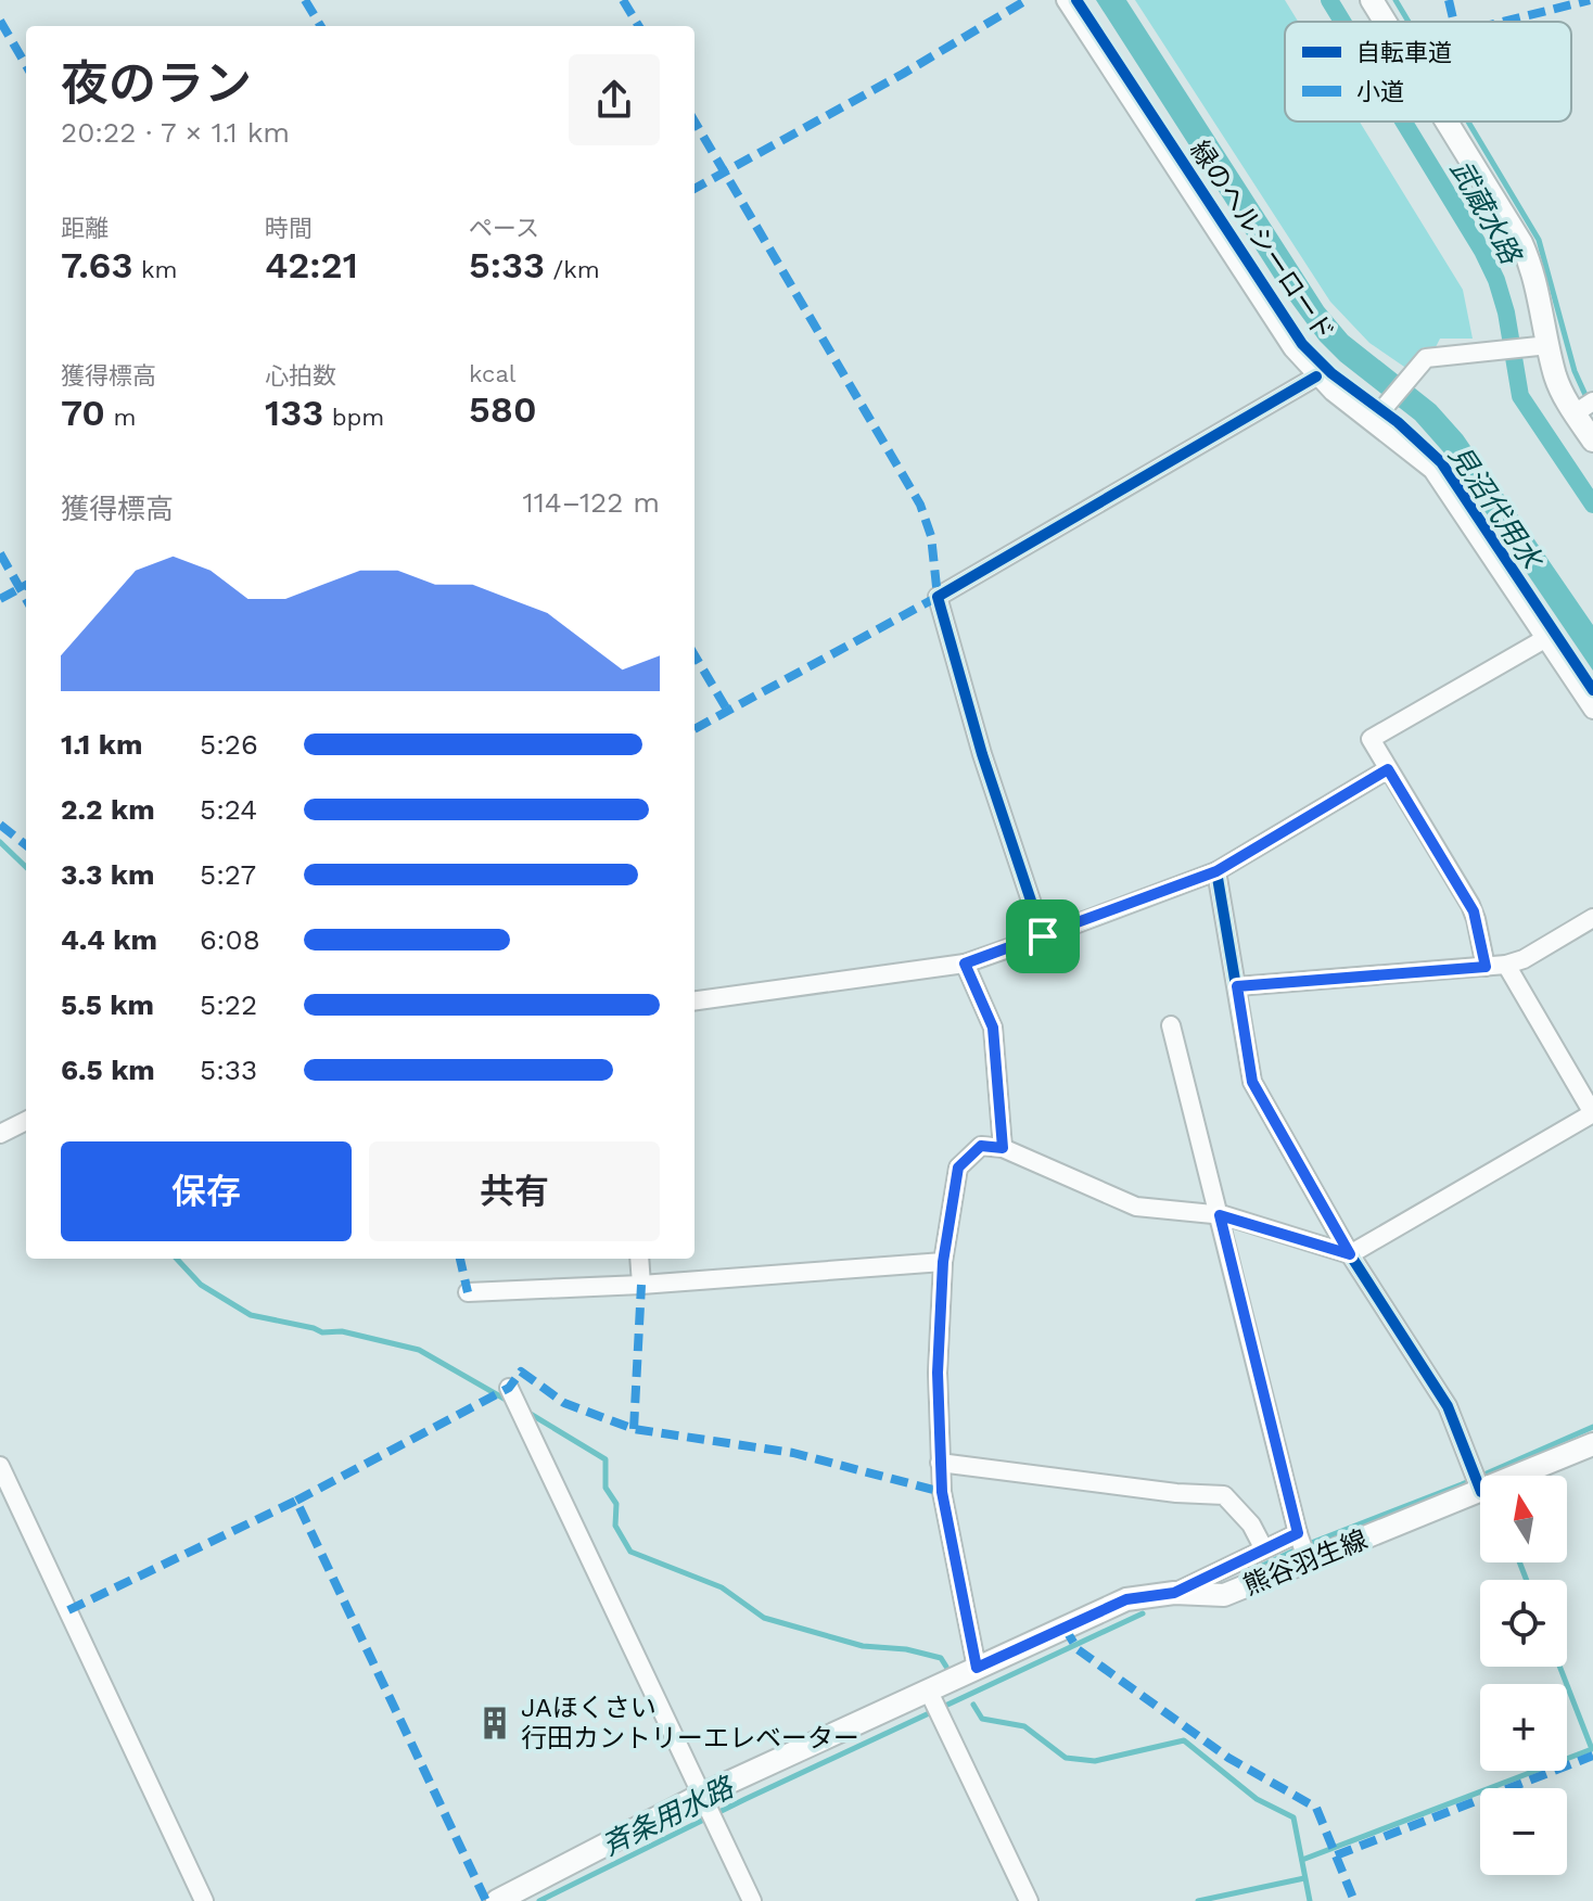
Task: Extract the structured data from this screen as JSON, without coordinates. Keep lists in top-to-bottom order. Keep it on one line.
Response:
{"streets":{"main road":["熊谷羽生線"],"cycle path":["緑のヘルシーロード"]},"water":["武蔵水路","見沼代用水","斉条用水路"],"places":{"building":["JAほくさい 行田カントリーエレベーター"]},"legend":["自転車道","小道"],"north":"top","page":{"heading":["夜のラン","20:22 · 7 × 1.1 km"],"stats":[["距離","7.63 km"],["時間","42:21"],["ペース","5:33 /km"],["獲得標高","70 m"],["心拍数","133 bpm"],["kcal","580"]],"chart":["獲得標高","114–122 m"],"list":[{"name":"1.1 km","note":"5:26"},{"name":"2.2 km","note":"5:24"},{"name":"3.3 km","note":"5:27"},{"name":"4.4 km","note":"6:08"},{"name":"5.5 km","note":"5:22"},{"name":"6.5 km","note":"5:33"}],"buttons":["保存","共有"],"map_buttons":["+","−"]}}
